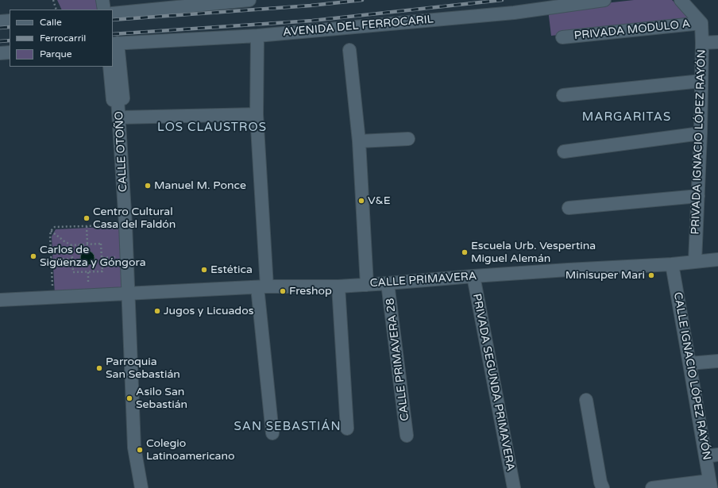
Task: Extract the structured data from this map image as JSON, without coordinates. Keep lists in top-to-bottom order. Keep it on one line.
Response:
{"streets":{"street":["AVENIDA DEL FERROCARIL","PRIVADA MODULO A","PRIVADA IGNACIO LÓPEZ RAYÓN","CALLE OTOÑO","CALLE PRIMAVERA","CALLE PRIMAVERA 28","CALLE IGNACIO LÓPEZ RAYÓN","PRIVADA SEGUNDA PRIMAVERA"]},"crossings":[["PRIVADA MODULO A","PRIVADA IGNACIO LÓPEZ RAYÓN"],["PRIVADA IGNACIO LÓPEZ RAYÓN","CALLE PRIMAVERA"],["CALLE OTOÑO","CALLE PRIMAVERA"],["CALLE PRIMAVERA","CALLE PRIMAVERA 28"],["CALLE PRIMAVERA","CALLE IGNACIO LÓPEZ RAYÓN"],["CALLE PRIMAVERA","PRIVADA SEGUNDA PRIMAVERA"]],"districts":["MARGARITAS","LOS CLAUSTROS","SAN SEBASTIÁN"],"places":["Manuel M. Ponce","V&E","Centro Cultural Casa del Faldón","Escuela Urb. Vespertina Miguel Alemán","Carlos de Sigüenza y Góngora","Estética","Minisuper Mari","Freshop","Jugos y Licuados","Parroquia San Sebastián","Asilo San Sebastián","Colegio Latinoamericano"],"legend":["Calle","Ferrocarril","Parque"]}
